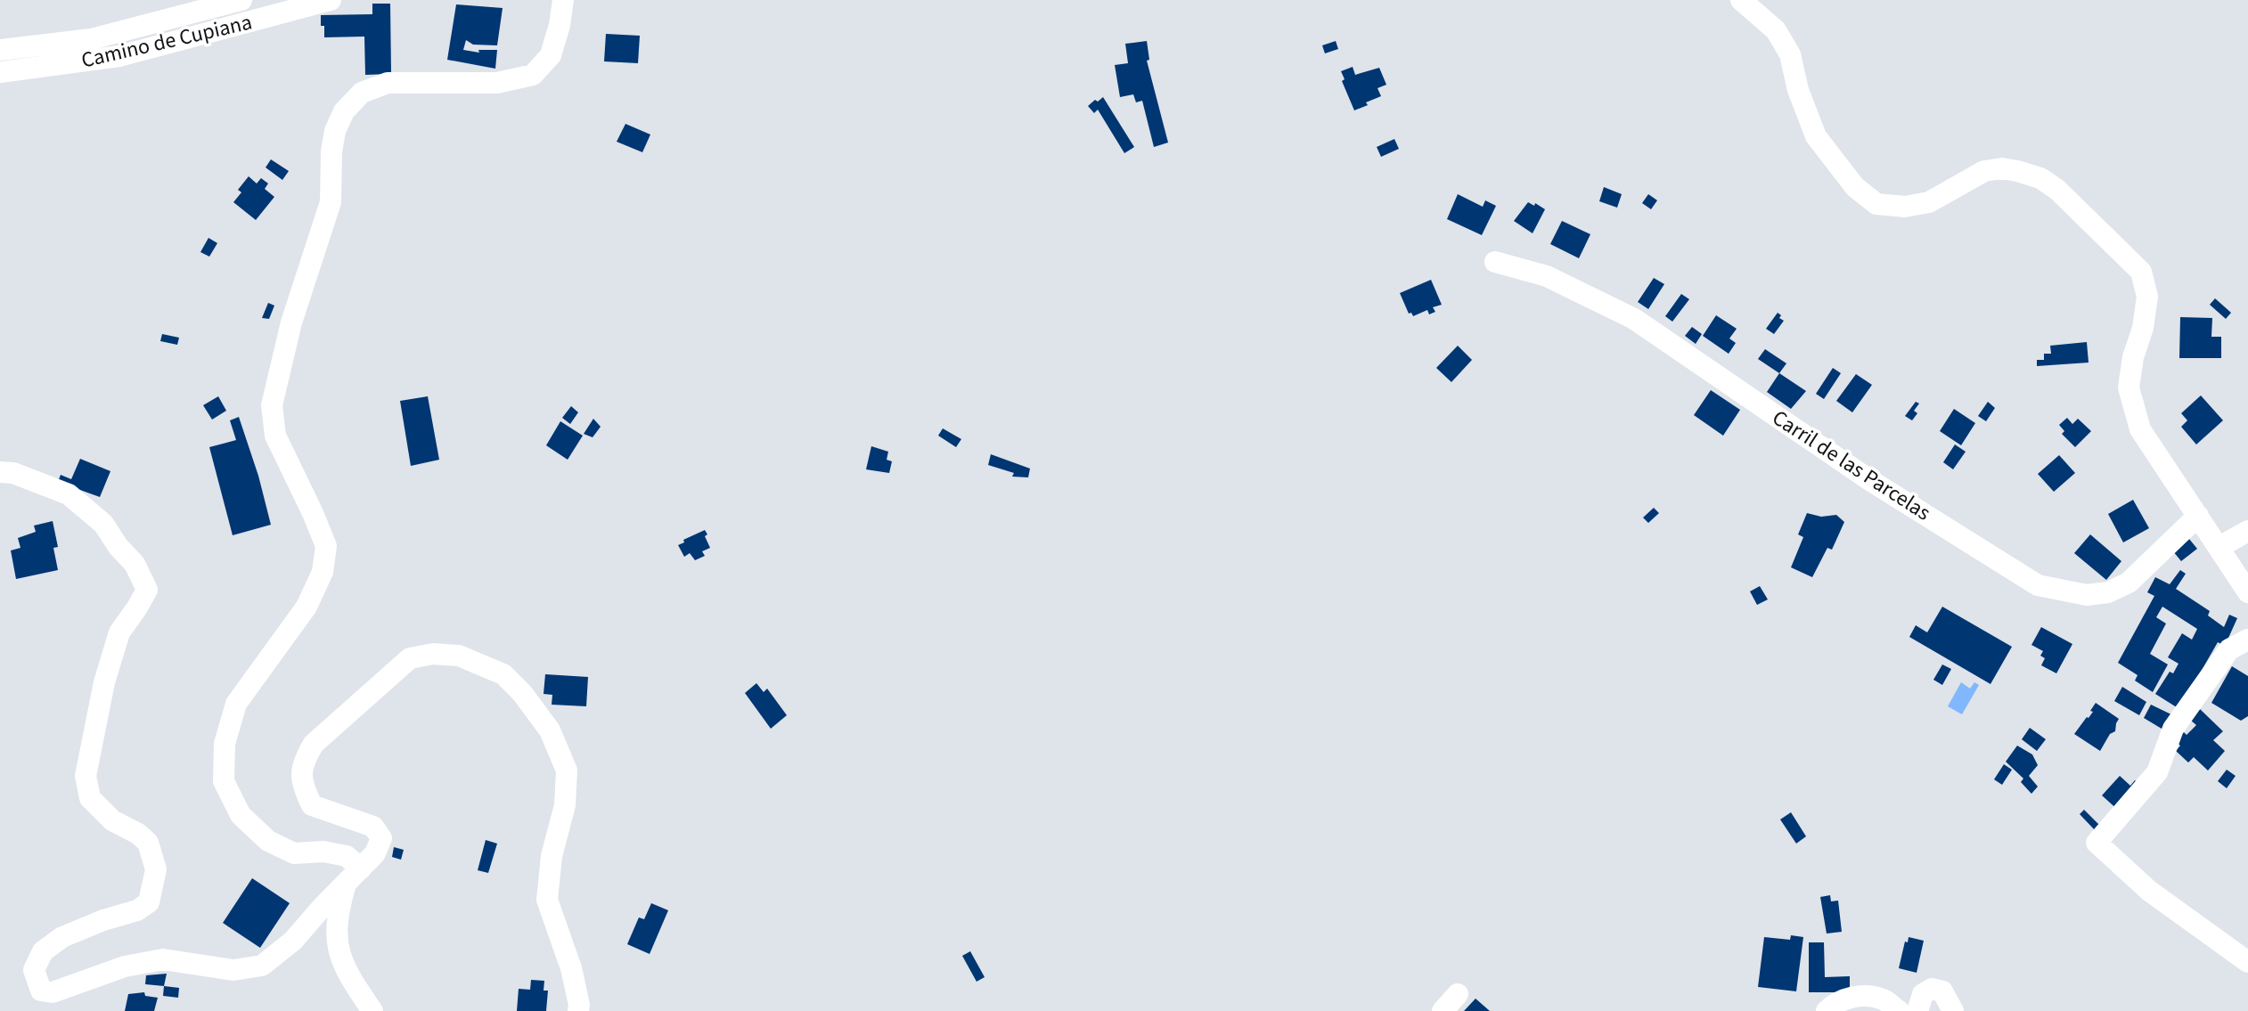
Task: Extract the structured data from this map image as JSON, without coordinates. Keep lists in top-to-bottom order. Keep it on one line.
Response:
{"streets":{"street":["Camino de Cupiana","Carril de las Parcelas"]}}
